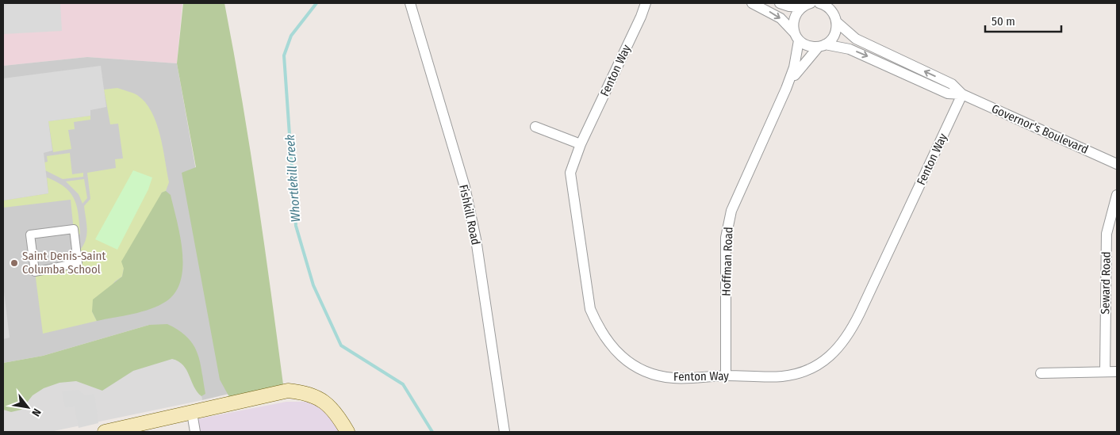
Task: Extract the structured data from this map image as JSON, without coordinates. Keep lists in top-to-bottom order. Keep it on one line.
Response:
{"streets":{"street":["Fenton Way","Governor's Boulevard","Fishkill Road","Hoffman Road","Seward Road"]},"crossings":[["Fenton Way","Governor's Boulevard"],["Fenton Way","Hoffman Road"],["Governor's Boulevard","Hoffman Road"]],"water":["Whortlekill Creek"],"places":["Saint Denis-Saint Columba School"],"scale_bar":"50 m","north":"bottom right"}
